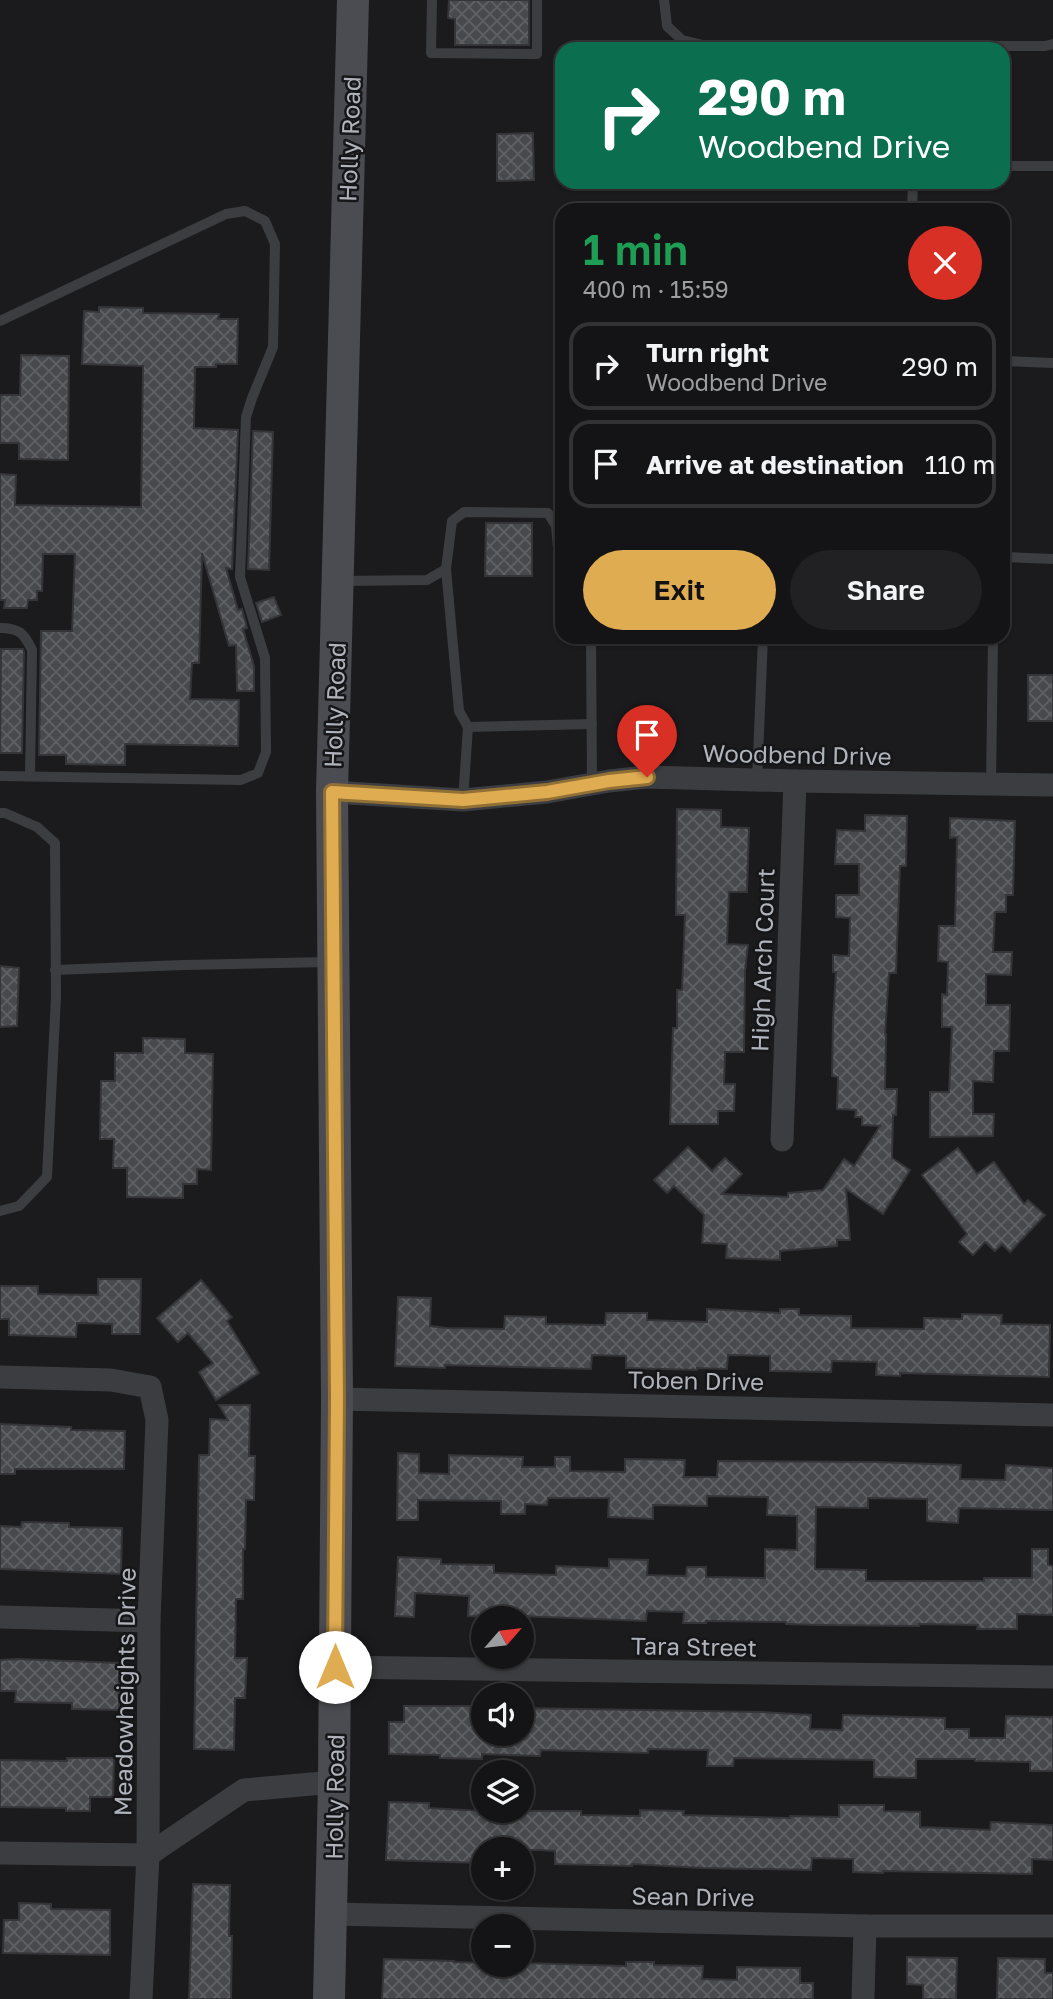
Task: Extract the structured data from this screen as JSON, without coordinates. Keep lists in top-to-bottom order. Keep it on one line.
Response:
{"streets":{"main road":["Holly Road"],"street":["Woodbend Drive","High Arch Court","Toben Drive","Tara Street","Meadowheights Drive","Sean Drive"]},"crossings":[["Holly Road","Woodbend Drive"],["Holly Road","Toben Drive"],["Holly Road","Tara Street"],["Holly Road","Sean Drive"],["Woodbend Drive","High Arch Court"]],"north":"top right","page":{"turn":["290 m","Woodbend Drive"],"heading":["1 min","400 m · 15:59"],"list":[{"name":"Turn right","note":"Woodbend Drive","value":"290 m"},{"name":"Arrive at destination","value":"110 m"}],"buttons":["Exit","Share"],"map_buttons":["+","−"]}}
